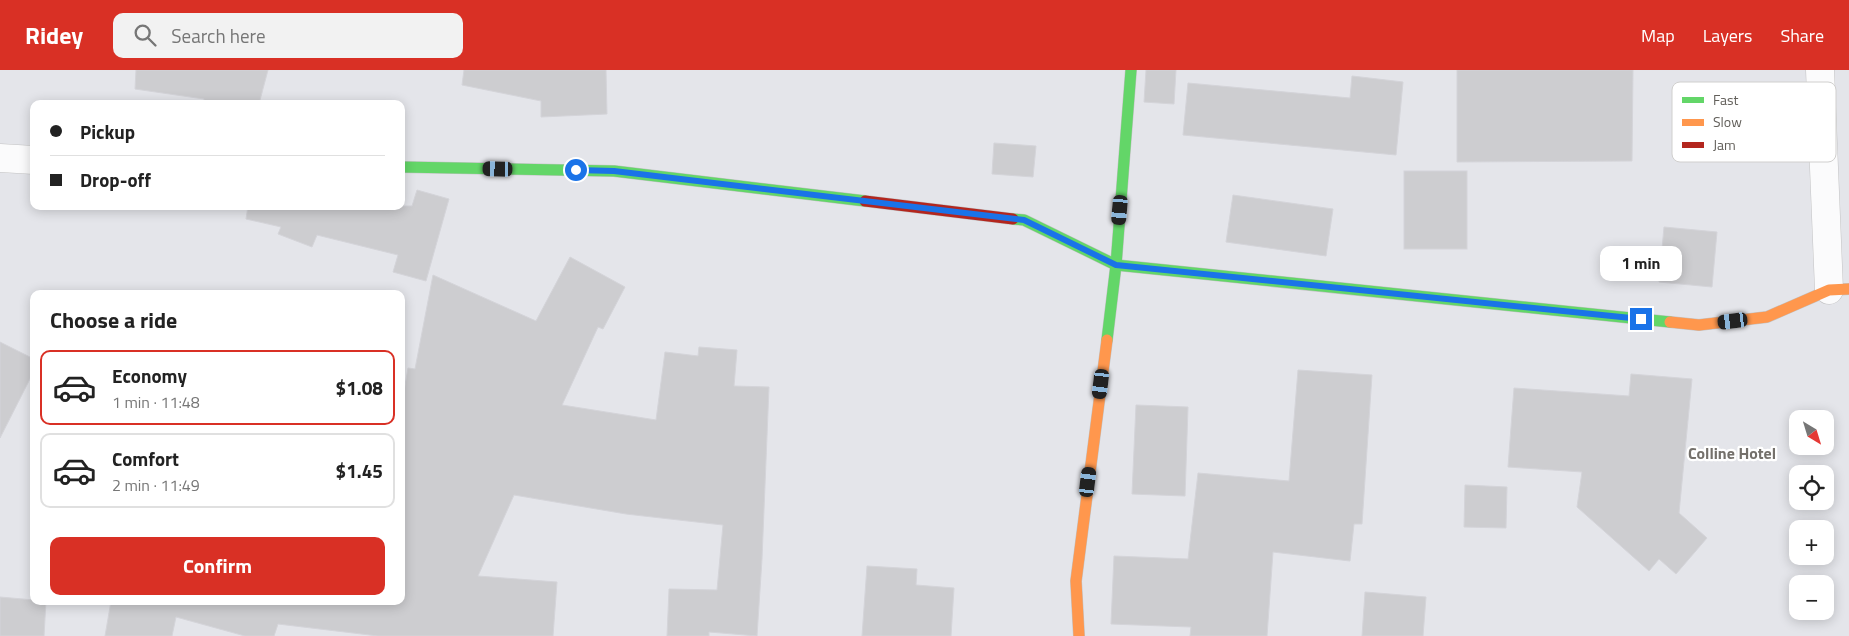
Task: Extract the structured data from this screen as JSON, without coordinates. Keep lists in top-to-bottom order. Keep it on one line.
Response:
{"districts":["Colline Hotel"],"legend":["Fast","Slow","Jam"],"north":"bottom right","page":{"header":"Ridey","search":"Search here","nav":["Map","Layers","Share"],"banner":["Pickup","Drop-off"],"bubble":"1 min","heading":"Choose a ride","list":[{"name":"Economy","note":"1 min · 11:48","value":"$1.08"},{"name":"Comfort","note":"2 min · 11:49","value":"$1.45"}],"map_buttons":["+","−"],"buttons":"Confirm"}}
